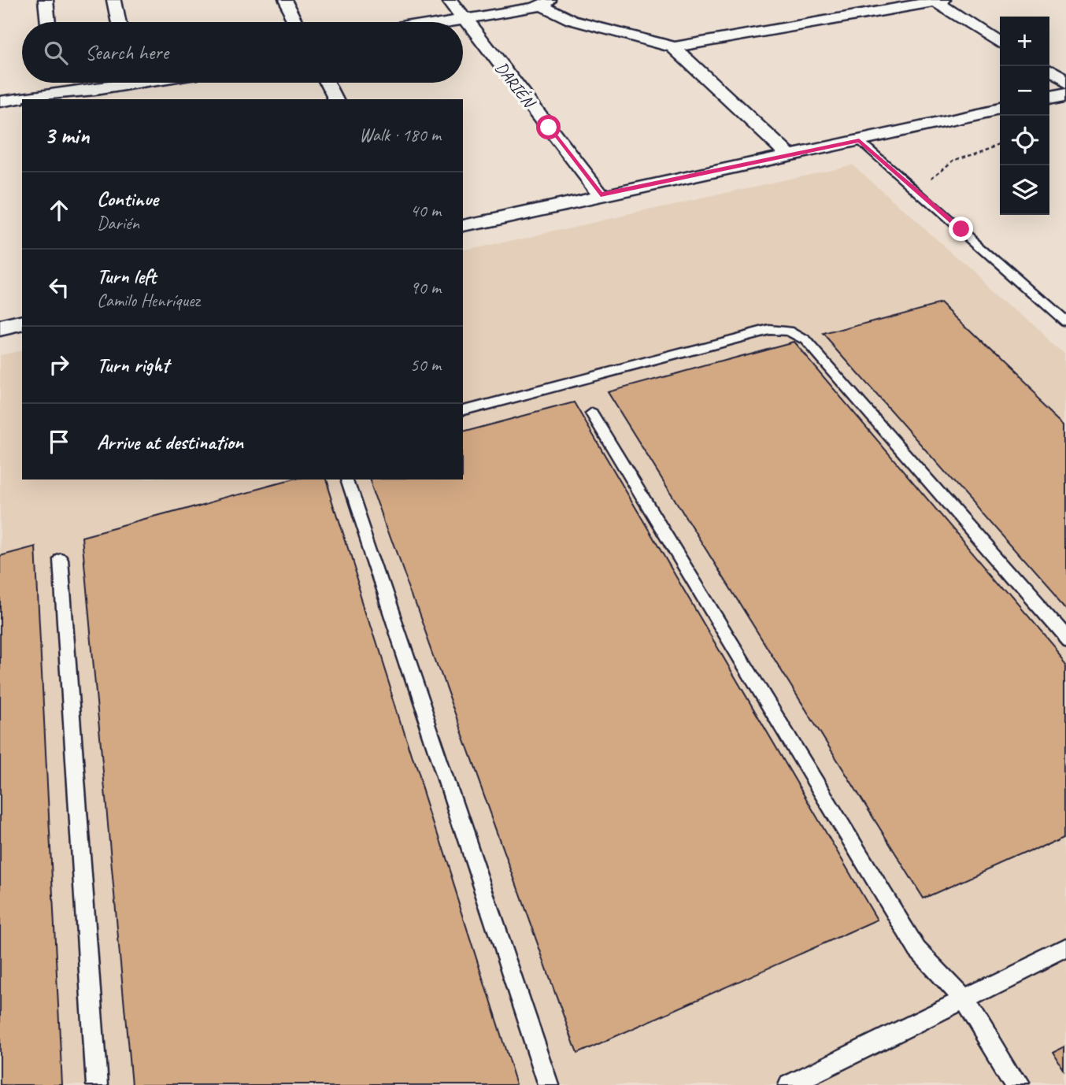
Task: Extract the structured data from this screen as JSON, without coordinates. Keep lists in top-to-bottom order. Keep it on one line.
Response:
{"streets":{"street":["DARIÉN"]},"page":{"map_buttons":["+","−"],"search":"Search here","heading":["3 min","Walk · 180 m"],"list":[["Continue","Darién","40 m"],["Turn left","Camilo Henríquez","90 m"],["Turn right","50 m"],"Arrive at destination"]}}
